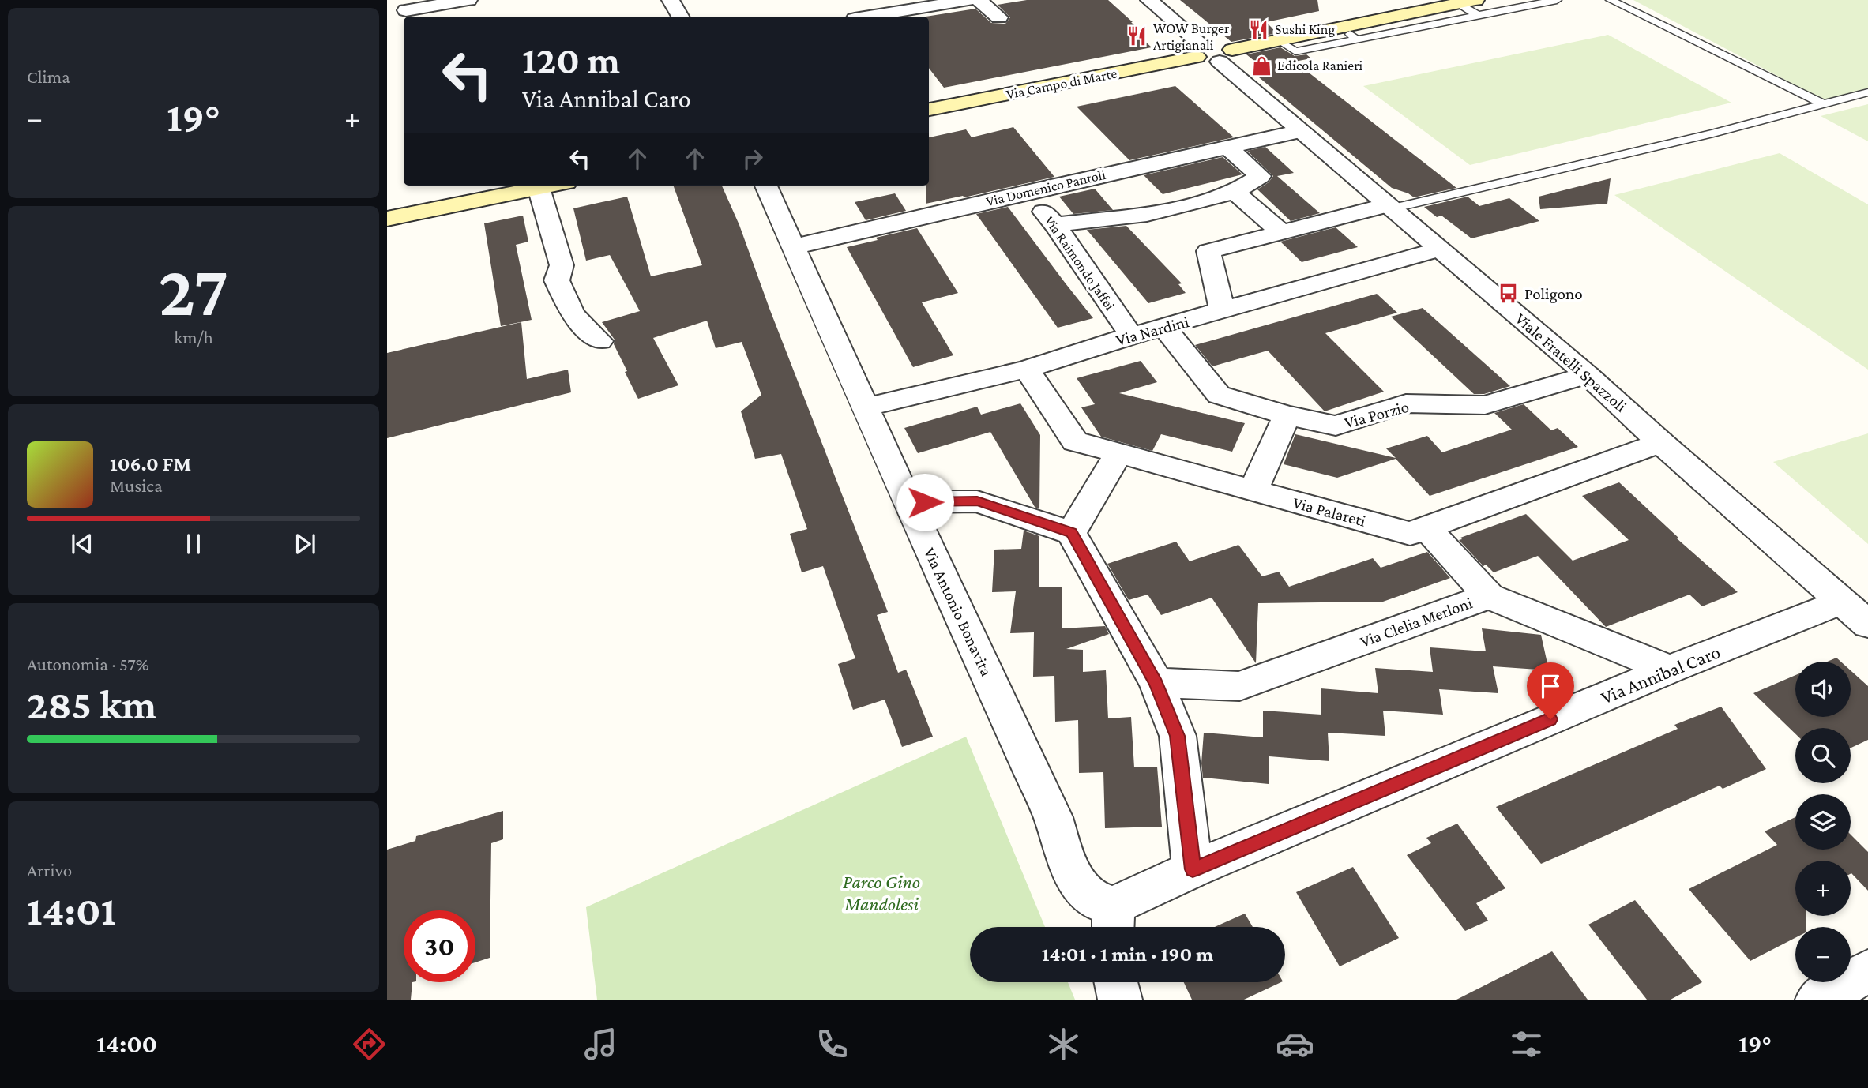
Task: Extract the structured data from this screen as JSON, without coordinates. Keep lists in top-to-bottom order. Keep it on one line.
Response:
{"streets":{"main road":["Via Campo di Marte"],"street":["Via Domenico Pantoli","Via Raimondo Jaffei","Via Nardini","Viale Fratelli Spazzoli","Via Porzio","Via Palareti","Via Antonio Bonavita","Via Clelia Merloni","Via Annibal Caro"]},"crossings":[["Via Campo di Marte","Viale Fratelli Spazzoli"],["Via Domenico Pantoli","Via Raimondo Jaffei"],["Via Domenico Pantoli","Viale Fratelli Spazzoli"],["Via Domenico Pantoli","Via Antonio Bonavita"],["Via Raimondo Jaffei","Via Nardini"],["Via Nardini","Viale Fratelli Spazzoli"],["Via Nardini","Via Porzio"],["Via Nardini","Via Palareti"],["Via Nardini","Via Antonio Bonavita"],["Viale Fratelli Spazzoli","Via Porzio"],["Viale Fratelli Spazzoli","Via Palareti"],["Viale Fratelli Spazzoli","Via Annibal Caro"],["Via Antonio Bonavita","Via Annibal Caro"],["Via Clelia Merloni","Via Annibal Caro"]],"parks":["Parco Gino Mandolesi"],"places":{"restaurant":["Sushi King","WOW Burger Artigianali"],"shop":["Edicola Ranieri"],"bus stop":["Poligono"]},"page":{"tile":["Clima",["27","km/h"],["Autonomia · 57%","285 km"],["Arrivo","14:01"]],"turn":["120 m","Via Annibal Caro"],"heat":["−","19°","+"],"song":["106.0 FM","Musica"],"map_buttons":["+","−"],"limit":"30","trip":"14:01 · 1 min · 190 m","tabs":["14:00","19°"]}}
